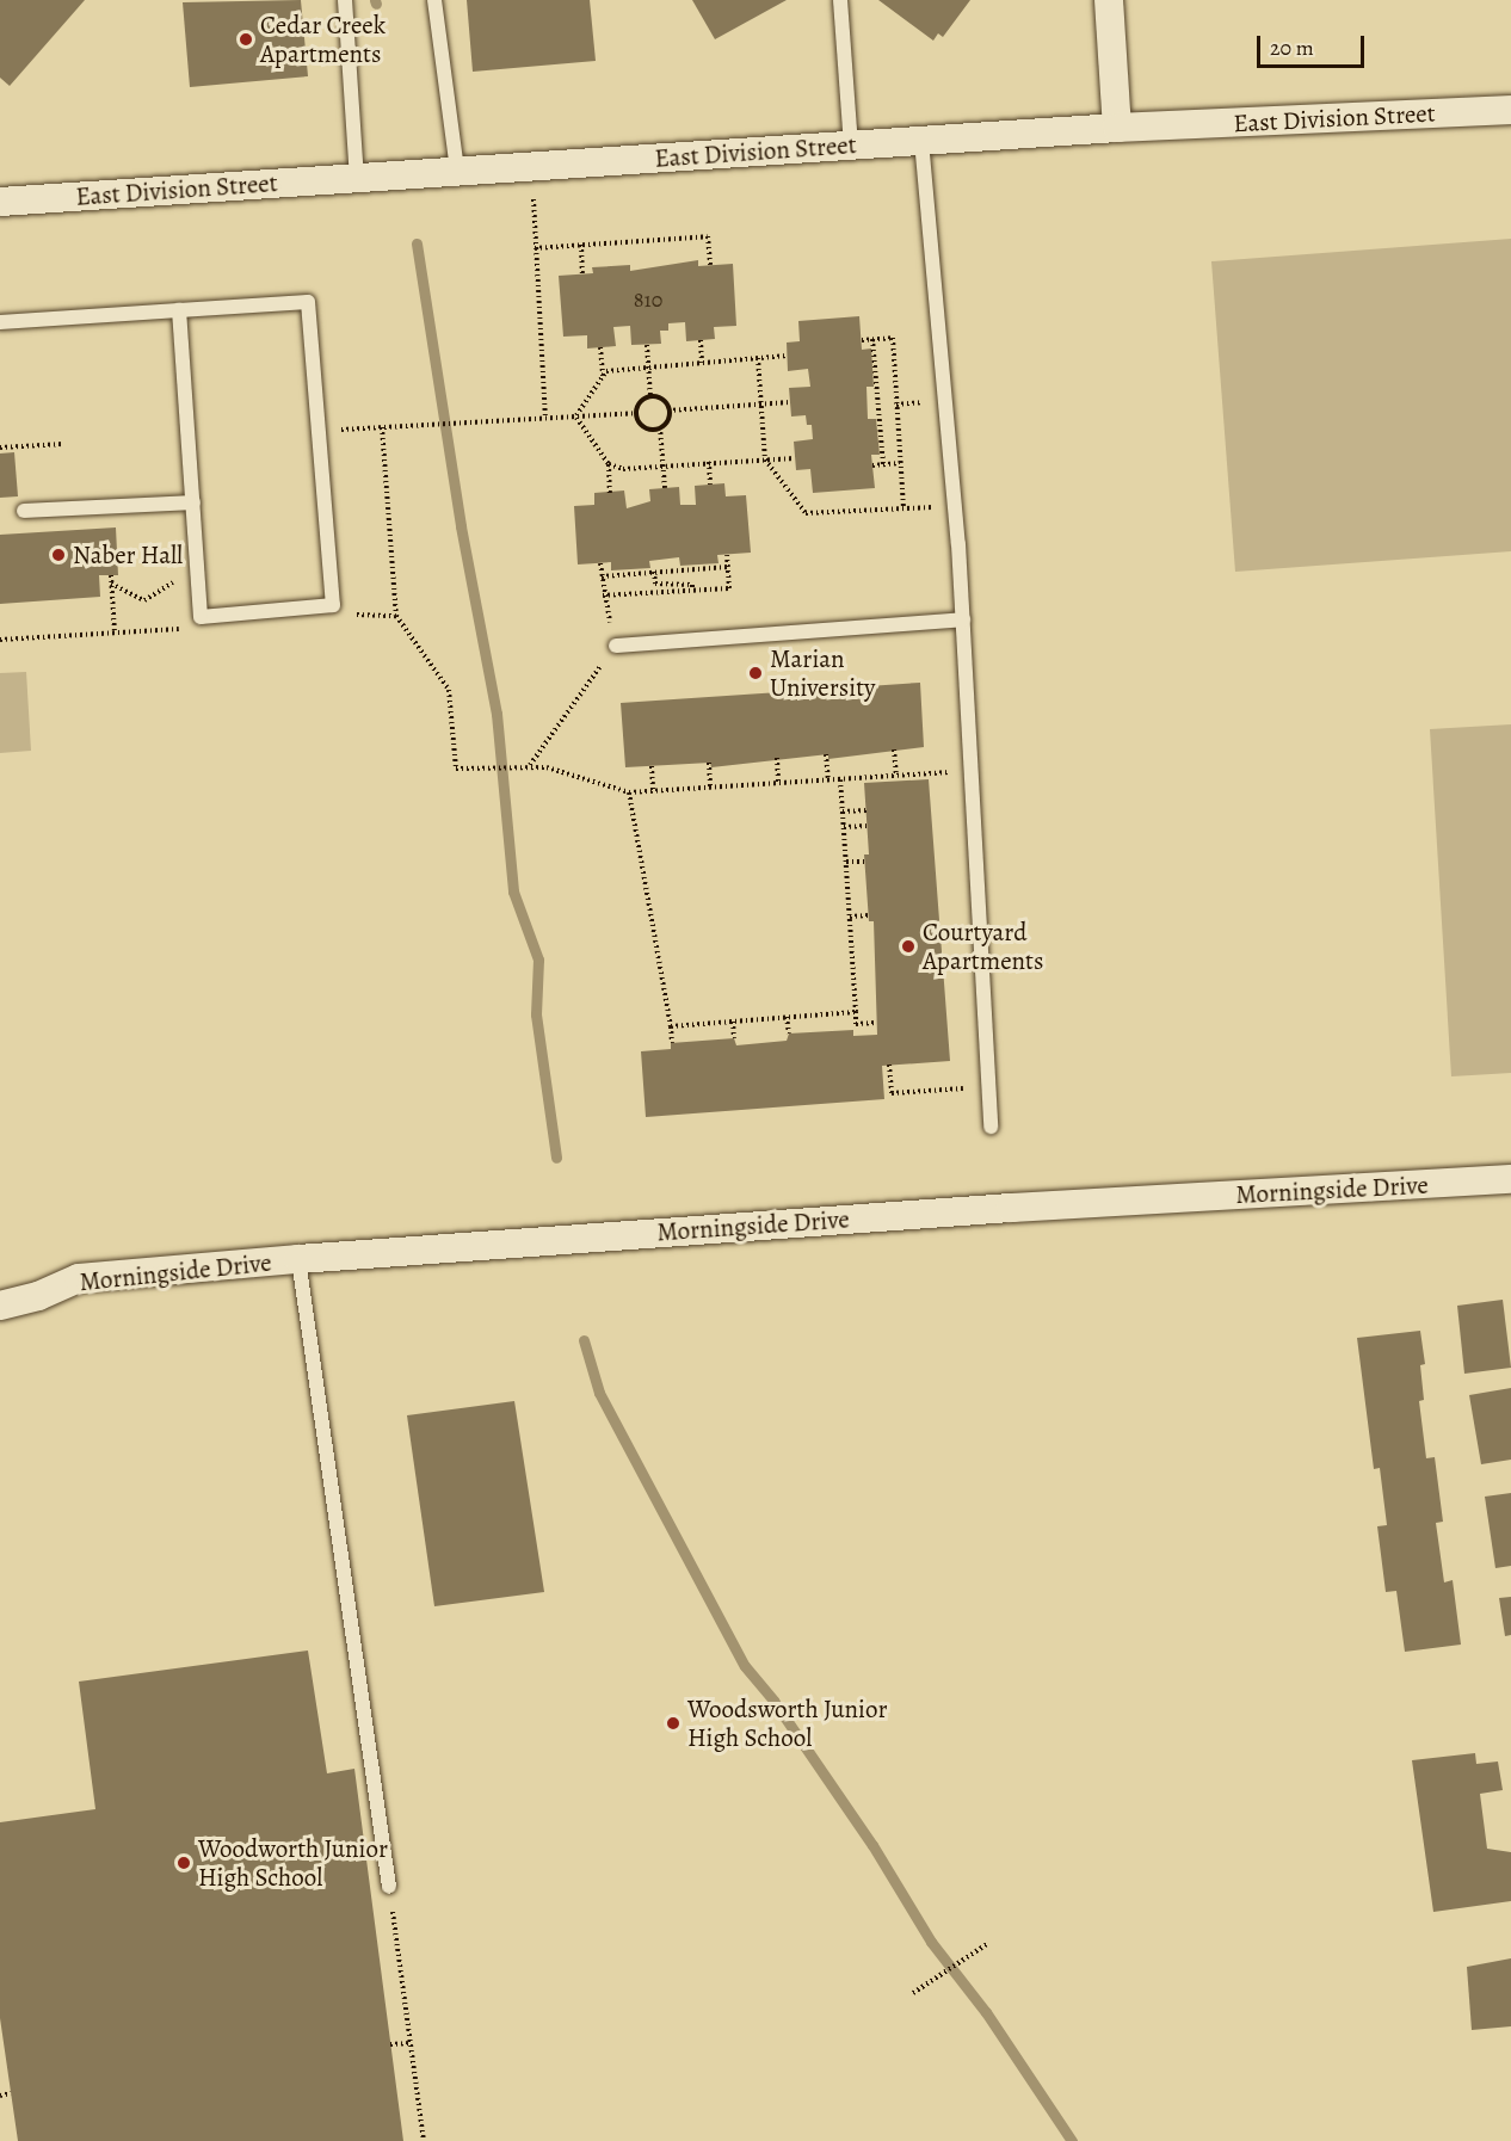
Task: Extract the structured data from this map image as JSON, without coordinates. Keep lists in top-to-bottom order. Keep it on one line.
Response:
{"streets":{"street":["East Division Street","Morningside Drive"]},"places":["Cedar Creek Apartments","Naber Hall","Marian University","Courtyard Apartments","Woodsworth Junior High School","Woodworth Junior High School"],"house_numbers":["810"],"scale_bar":"20 m"}
